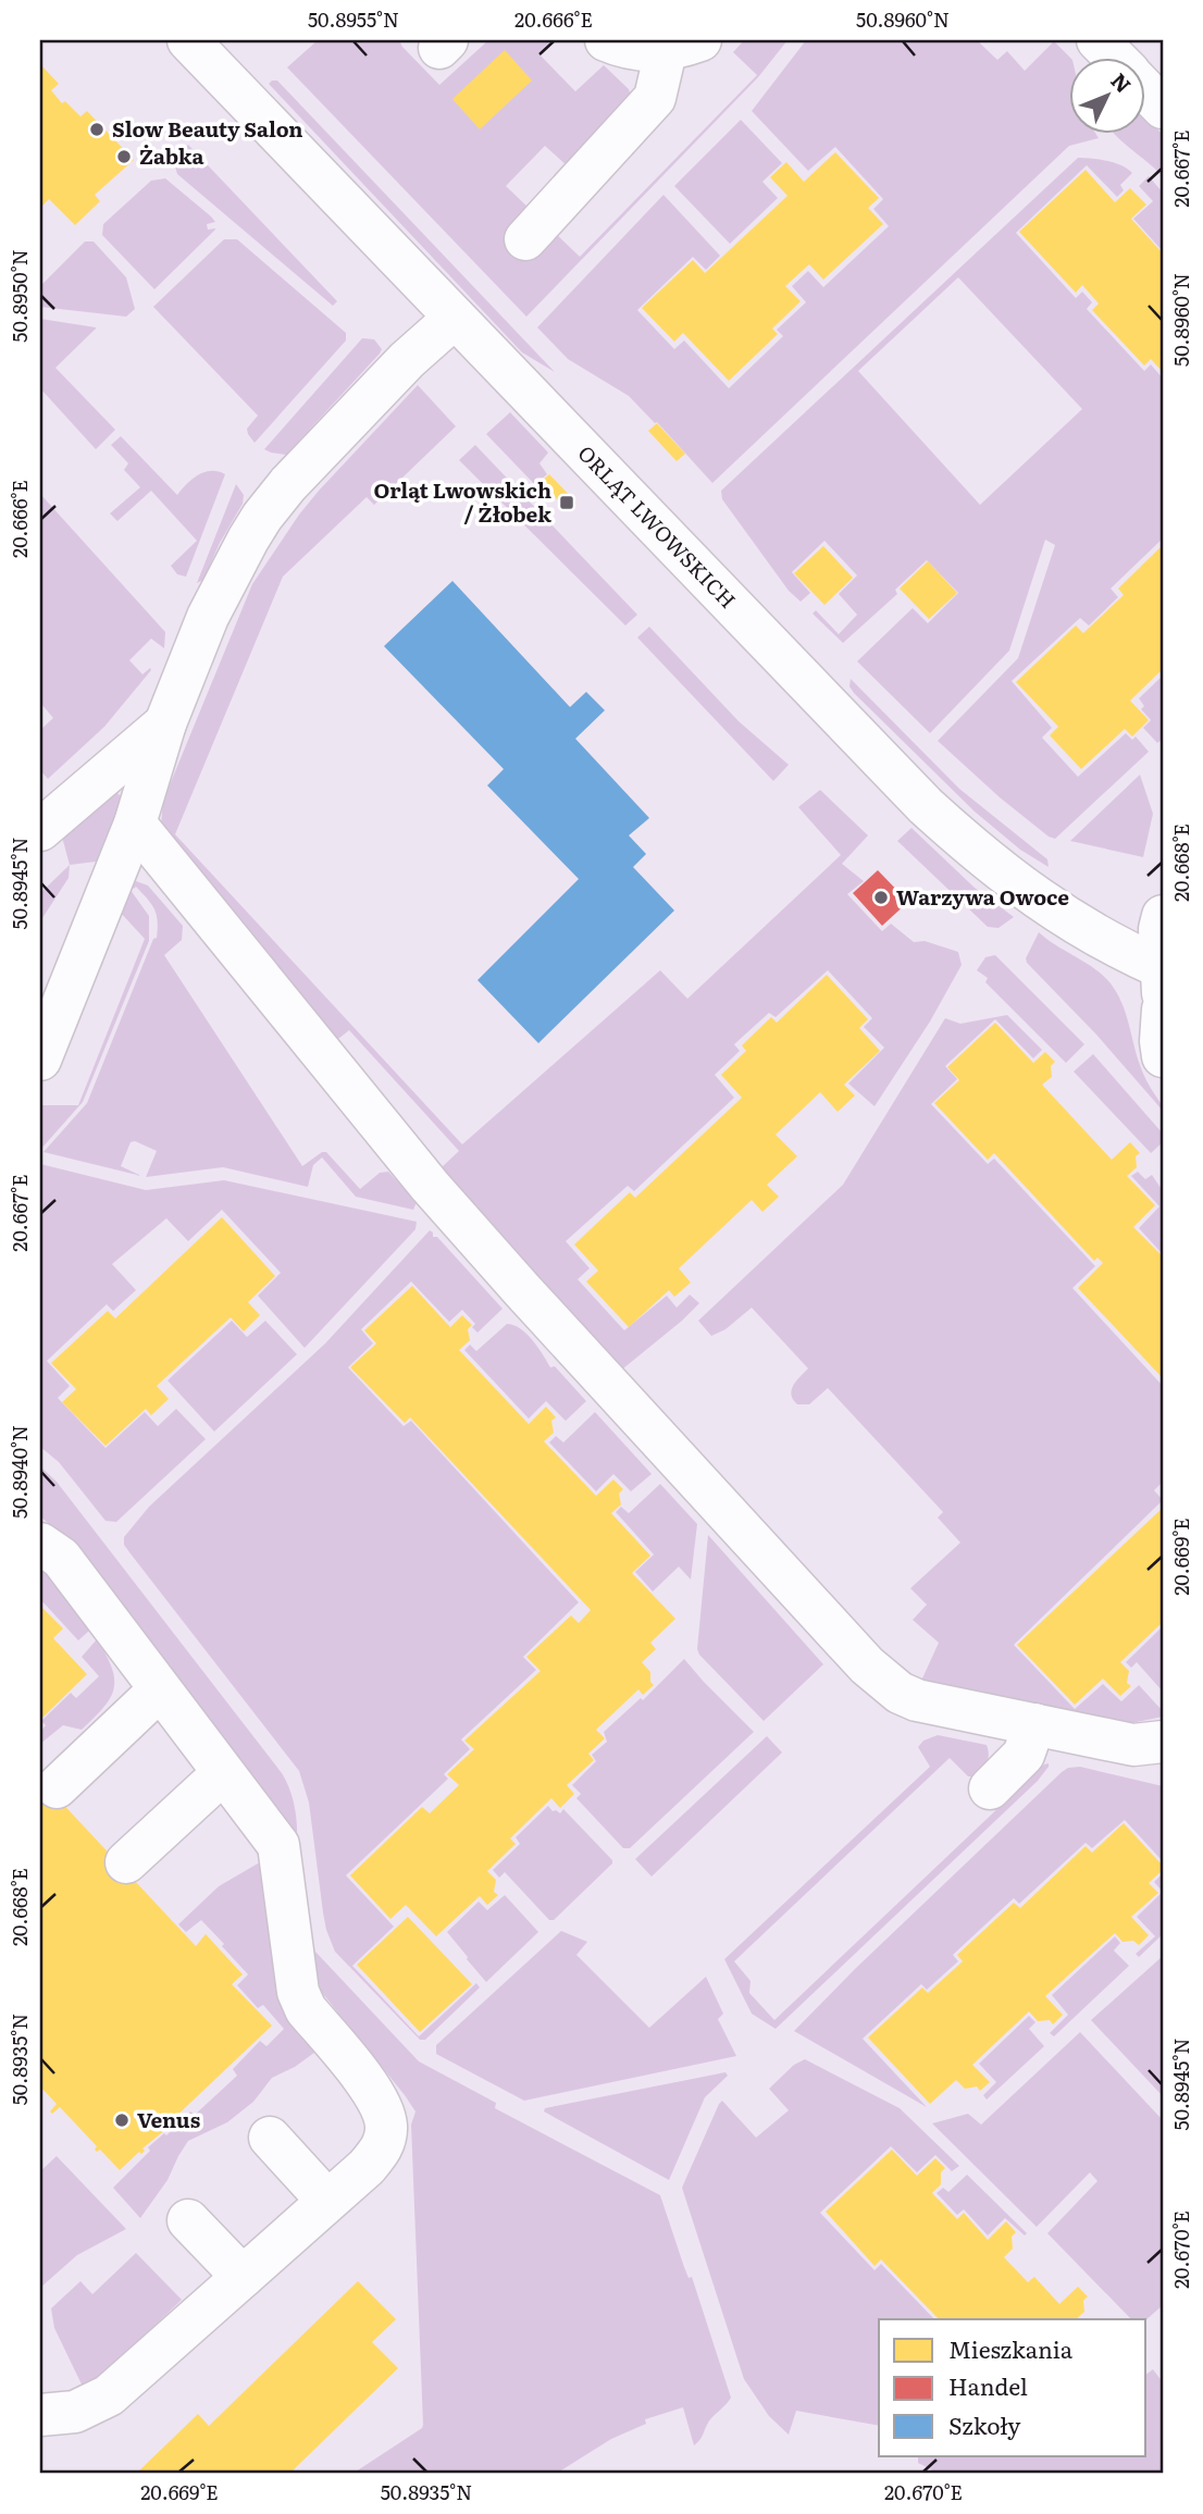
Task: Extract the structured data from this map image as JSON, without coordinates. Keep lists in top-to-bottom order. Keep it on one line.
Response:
{"streets":{"street":["ORLĄT LWOWSKICH"]},"places":{"other":["Slow Beauty Salon","Żabka","Warzywa Owoce","Venus"],"transit":["Orląt Lwowskich / Żłobek"]},"legend":["Mieszkania","Handel","Szkoły"],"north":"top right","coordinates":["50.8955°N","20.666°E","50.8960°N","20.667°E","50.8950°N","20.668°E","50.8945°N","50.8940°N","20.669°E","50.8935°N","20.670°E"]}
